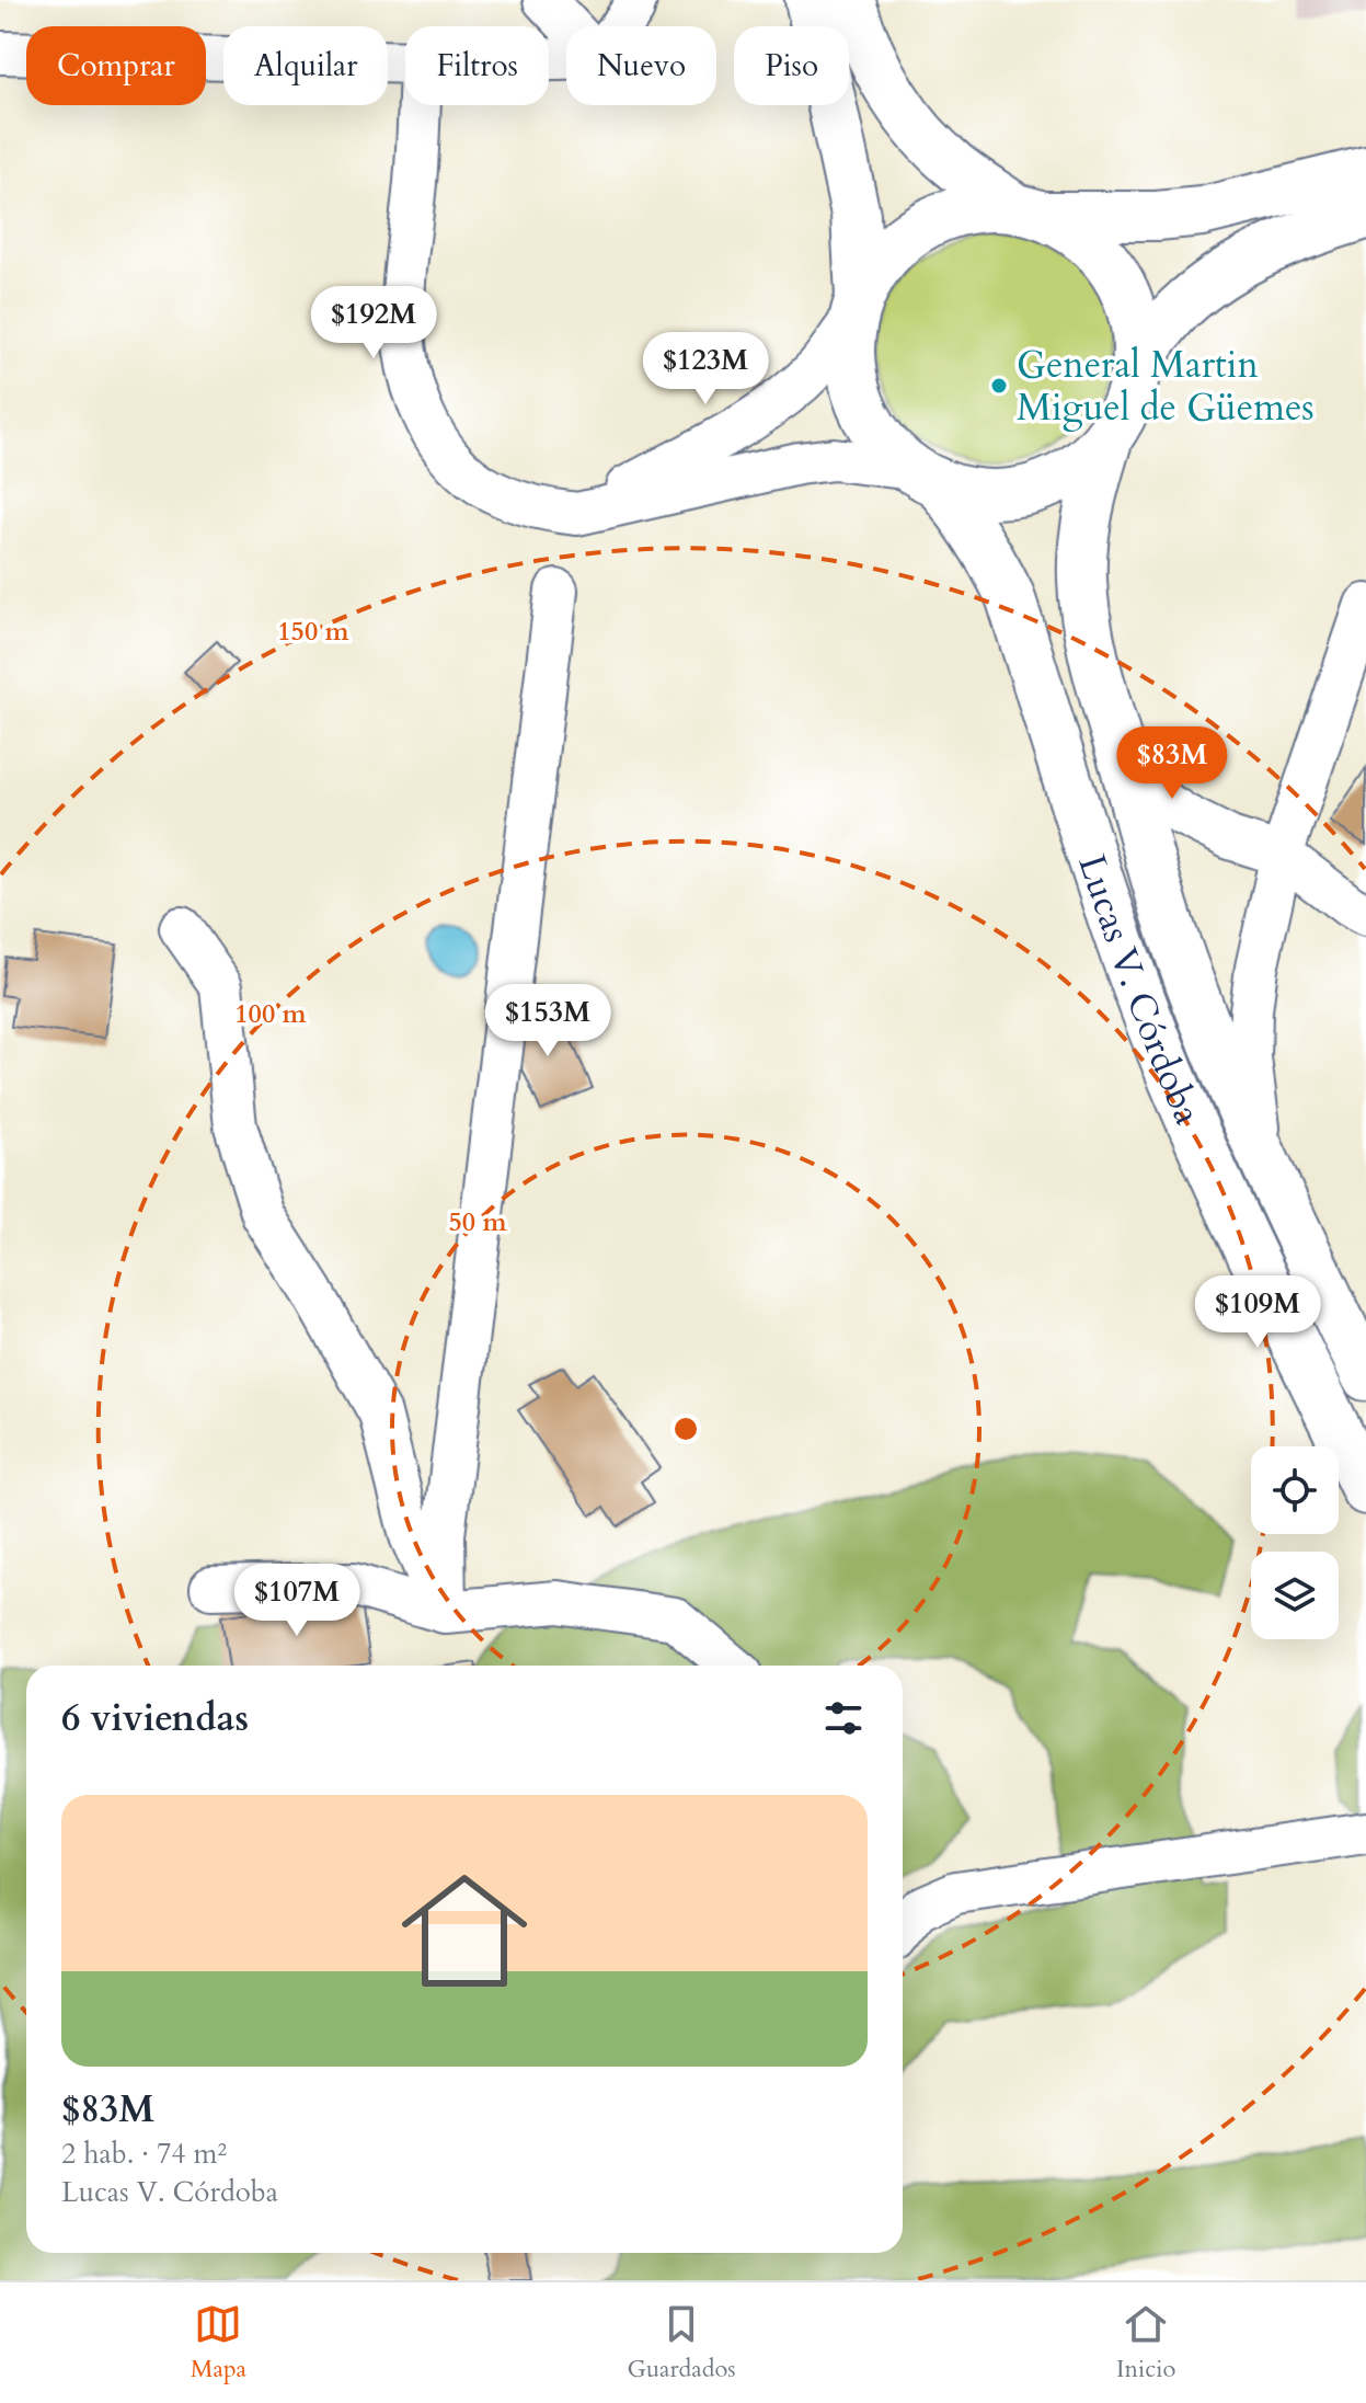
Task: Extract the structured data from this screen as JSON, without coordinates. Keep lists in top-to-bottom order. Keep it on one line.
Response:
{"streets":{"main road":["Lucas V. Córdoba"]},"places":["General Martin Miguel de Güemes"],"page":{"chip":["Comprar","Alquilar","Filtros","Nuevo","Piso"],"price":["$192M","$123M","$83M","$153M","$109M","$107M"],"heading":"6 viviendas","list":[{"name":"$83M","note":"2 hab. · 74 m² · Lucas V. Córdoba"}],"tabs":["Mapa","Guardados","Inicio"]},"rings":["150 m","100 m","50 m"]}
